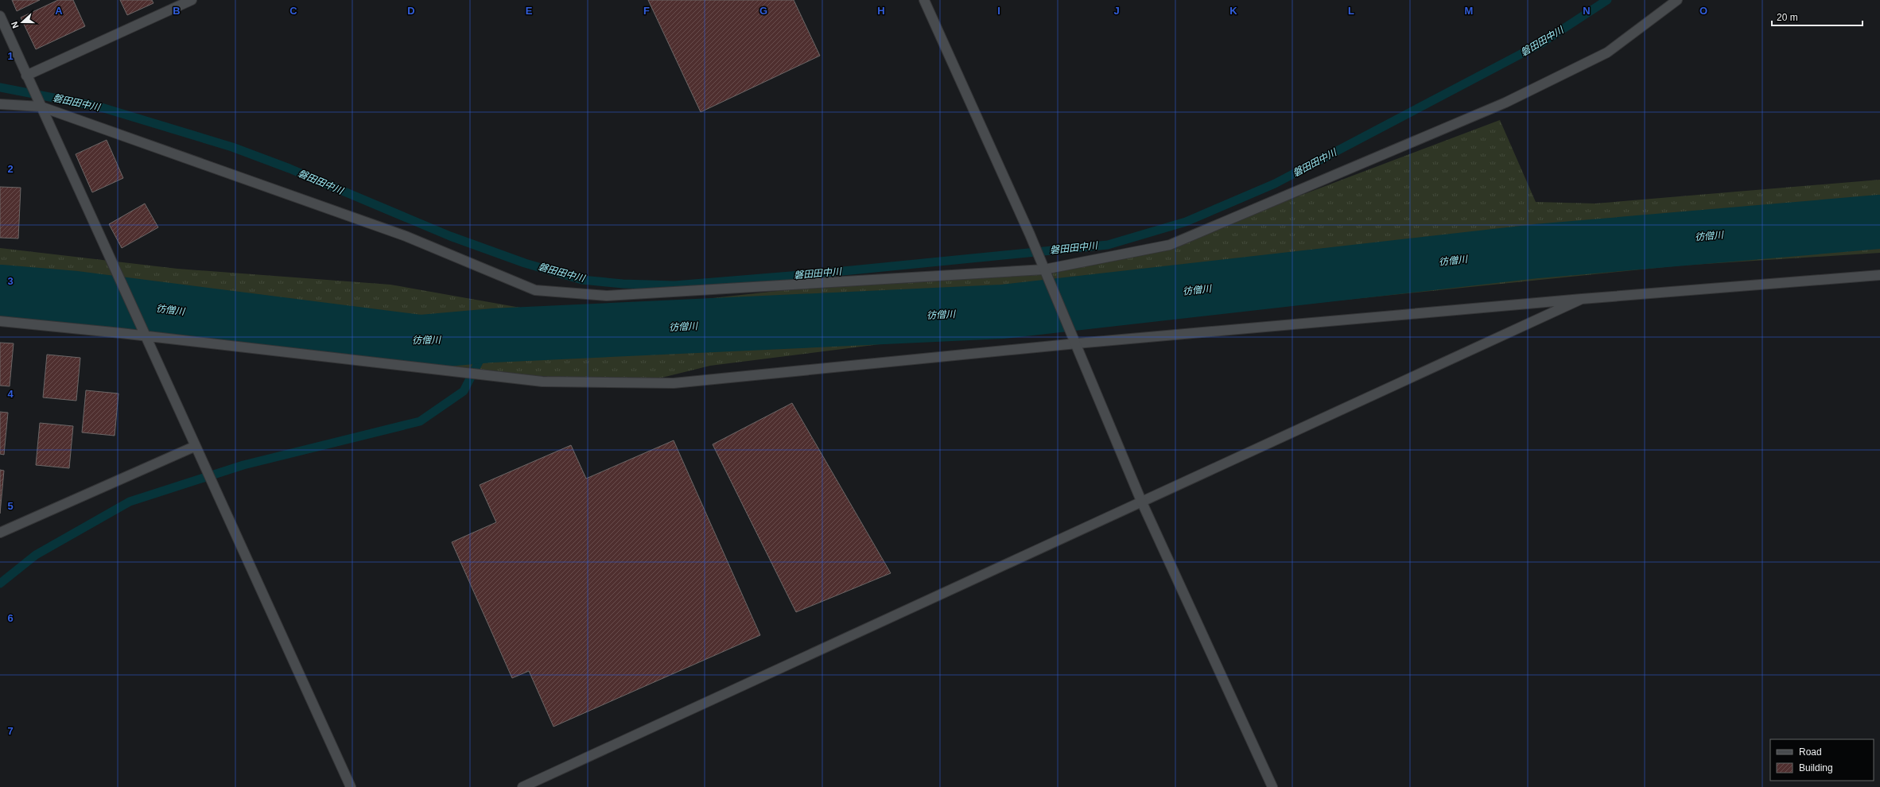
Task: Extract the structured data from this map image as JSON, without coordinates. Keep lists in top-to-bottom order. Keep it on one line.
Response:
{"water":["磐田田中川","彷僧川"],"legend":["Road","Building"],"scale_bar":"20 m","north":"left","grid":{"columns":["A","B","C","D","E","F","G","H","I","J","K","L","M","N","O"],"rows":["1","2","3","4","5","6","7"]}}
